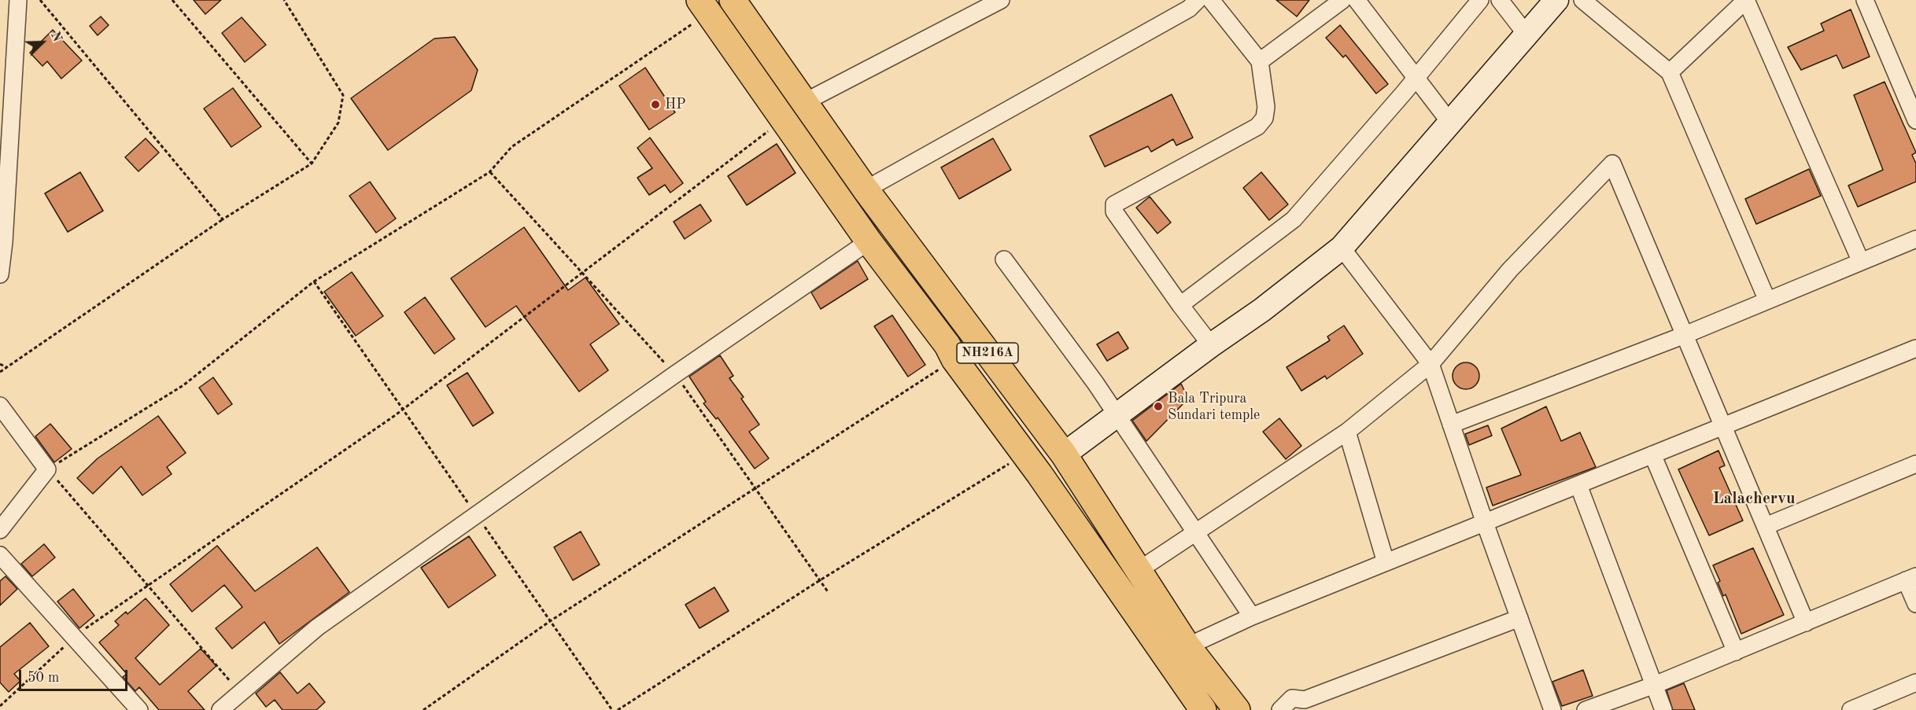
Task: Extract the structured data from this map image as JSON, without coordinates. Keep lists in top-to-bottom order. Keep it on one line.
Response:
{"streets":{"highway":["NH216A"]},"districts":["Lalachervu"],"places":["HP","Bala Tripura Sundari temple"],"scale_bar":"50 m","north":"top right"}
